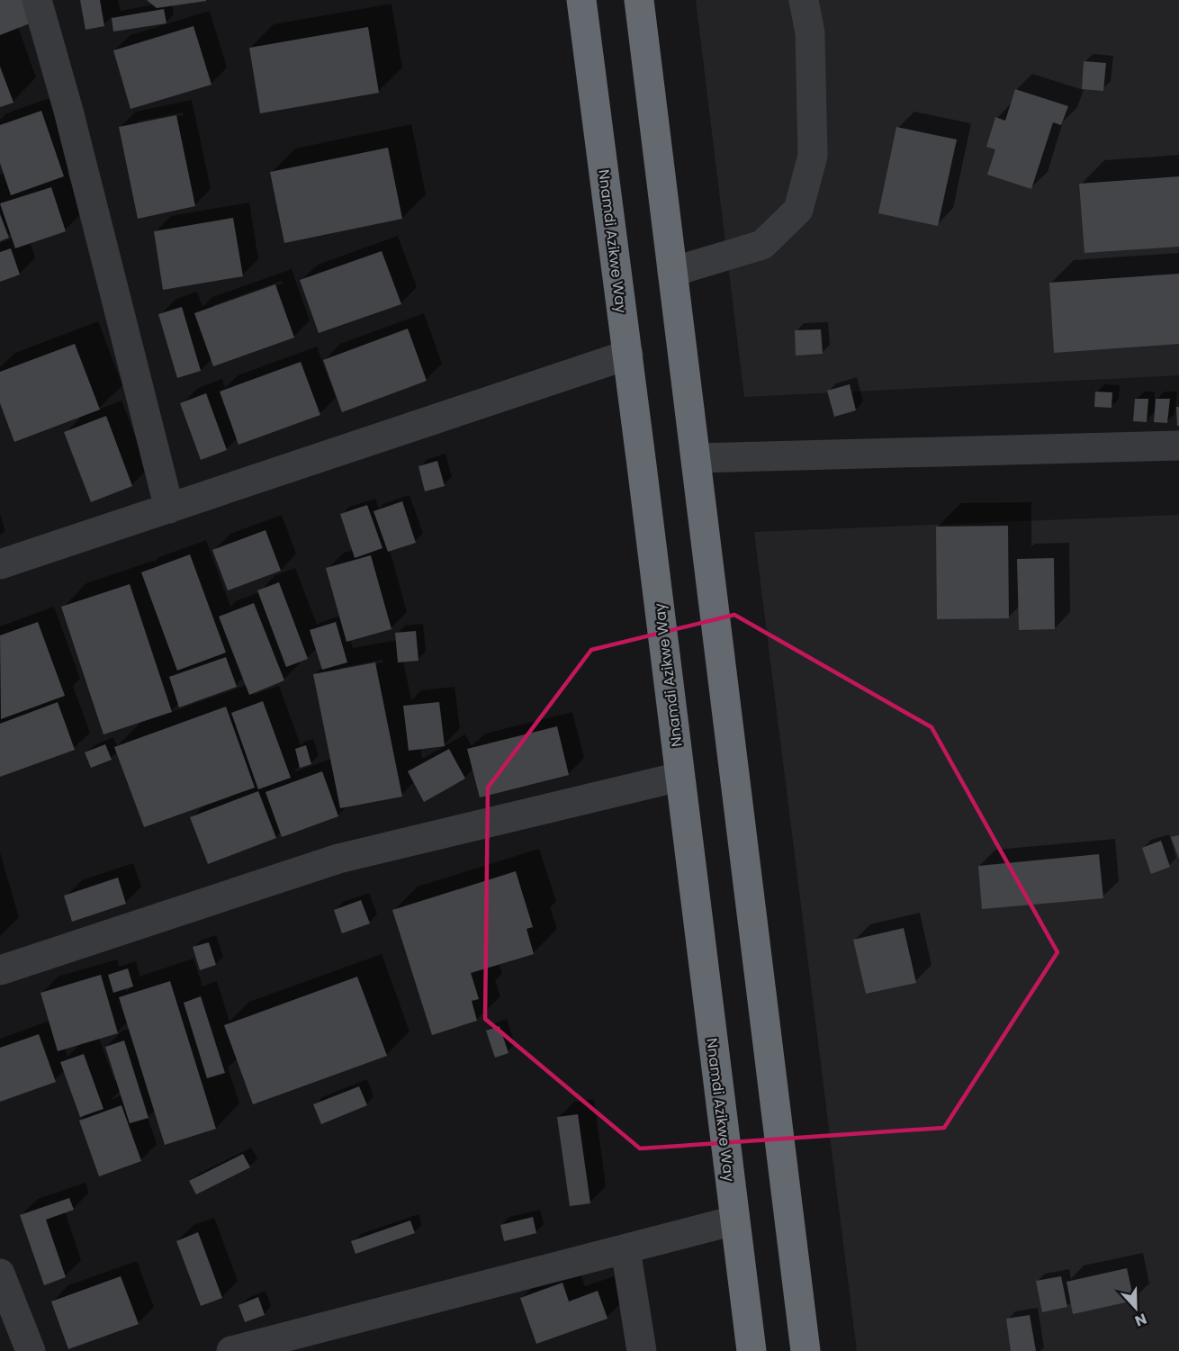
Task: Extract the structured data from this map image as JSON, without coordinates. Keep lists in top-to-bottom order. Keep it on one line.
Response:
{"streets":{"highway":["Nnamdi Azikwe Way"]},"north":"bottom"}
